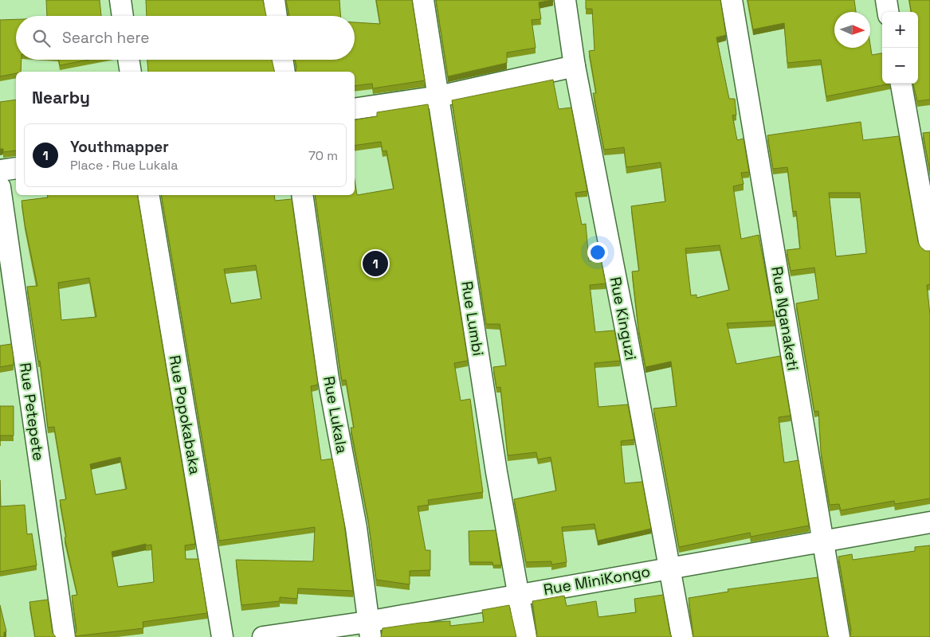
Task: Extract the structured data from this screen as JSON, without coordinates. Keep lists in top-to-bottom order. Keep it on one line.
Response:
{"streets":{"street":["Rue Lumbi","Rue Kinguzi","Rue Nganaketi","Rue Petepete","Rue Popokabaka","Rue Lukala","Rue MiniKongo"]},"crossings":[["Rue Lumbi","Rue MiniKongo"],["Rue Kinguzi","Rue MiniKongo"],["Rue Nganaketi","Rue MiniKongo"],["Rue Lukala","Rue MiniKongo"]],"north":"right","page":{"map_buttons":["+","−"],"search":"Search here","heading":"Nearby","list":[{"mark":"1","name":"Youthmapper","note":"Place · Rue Lukala","value":"70 m"}],"pins":"1"}}
